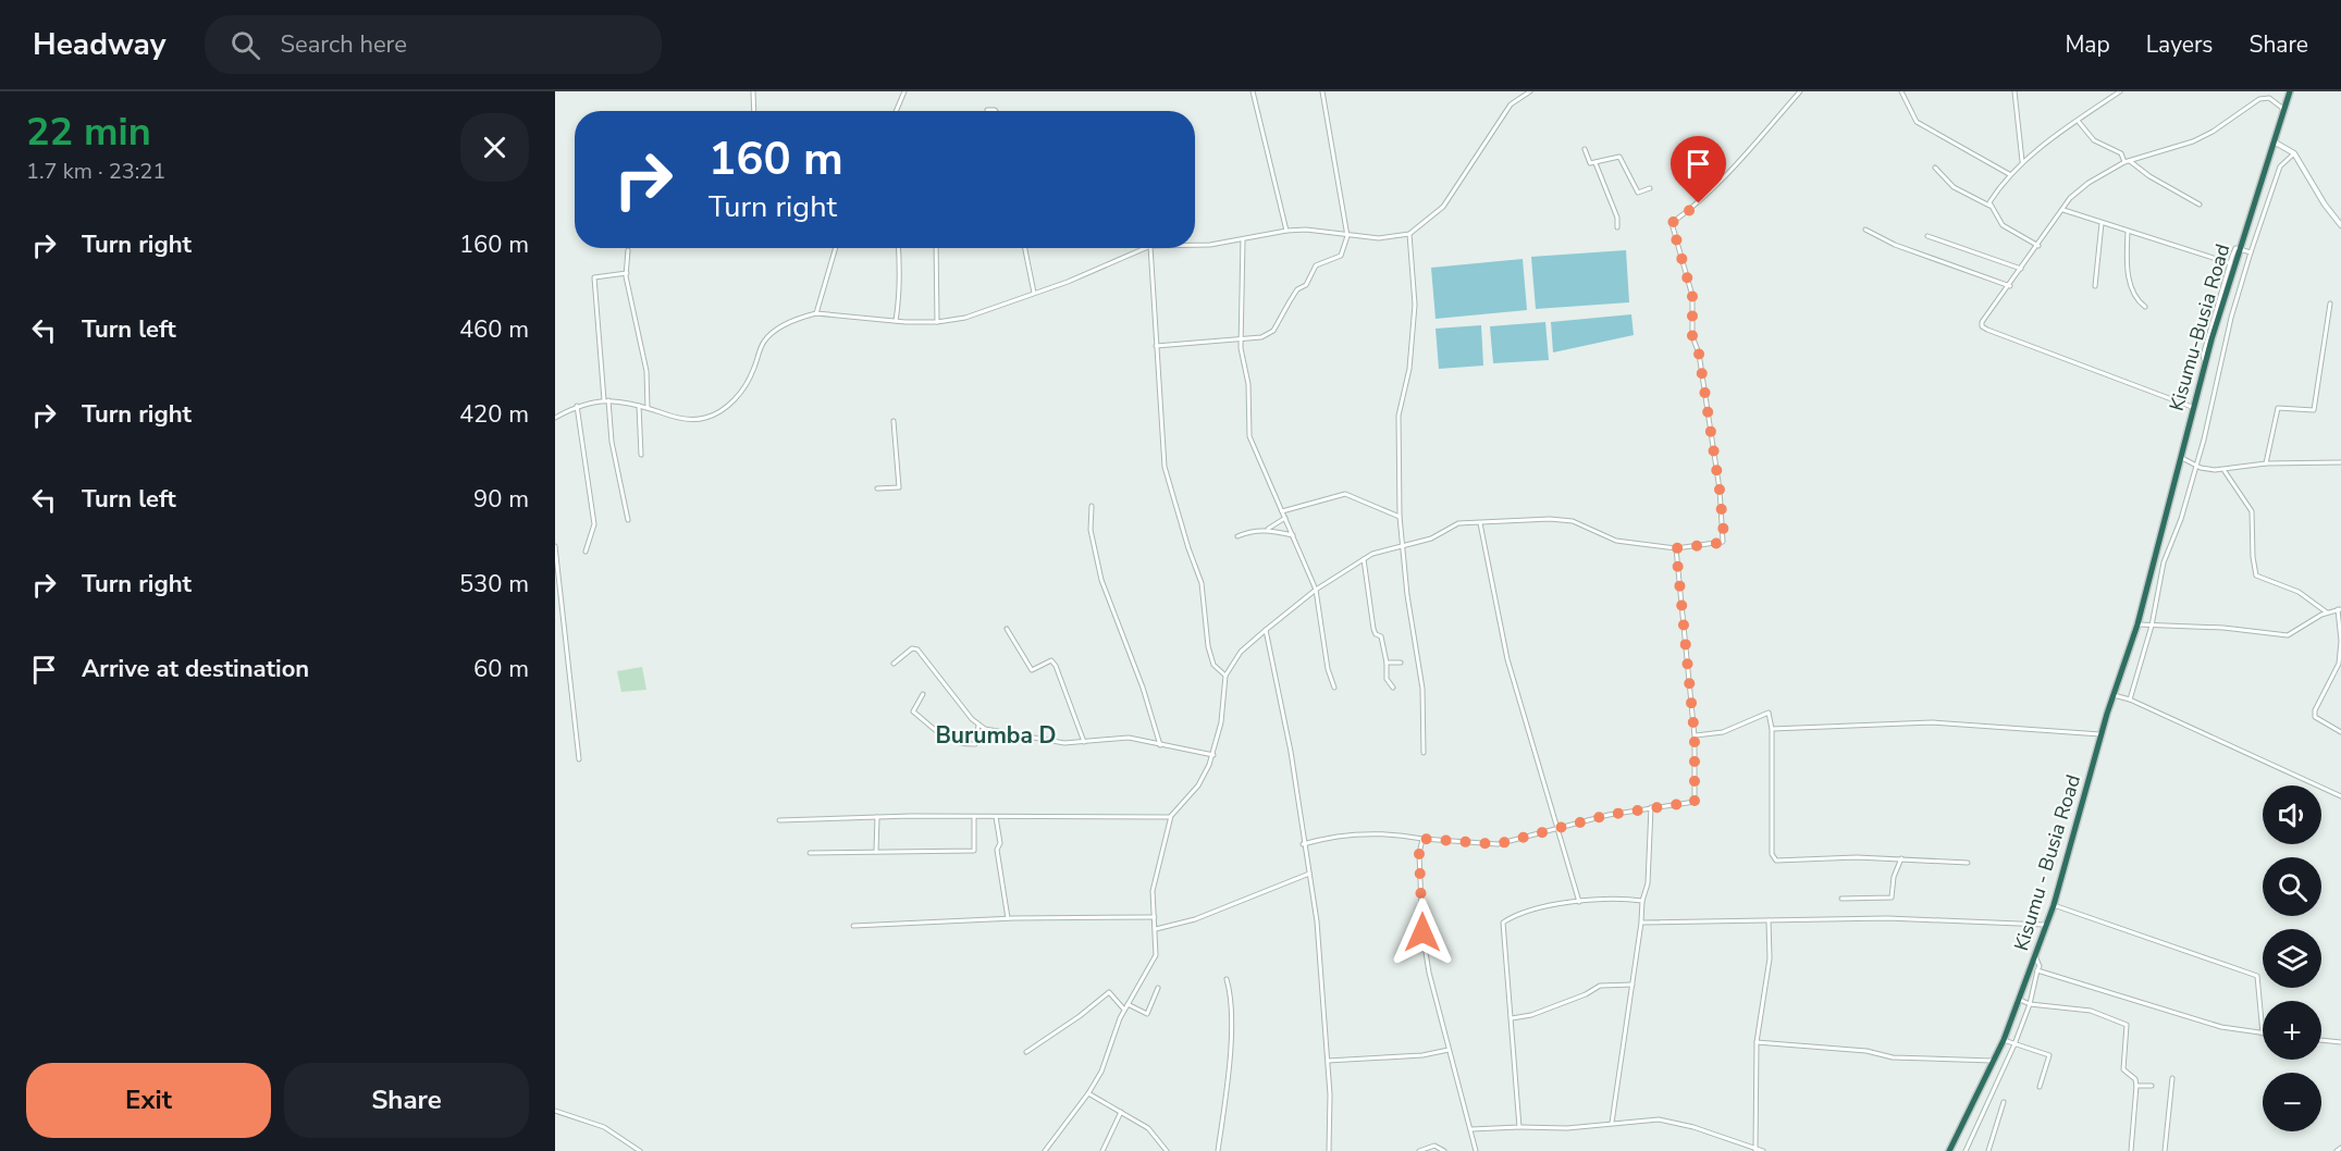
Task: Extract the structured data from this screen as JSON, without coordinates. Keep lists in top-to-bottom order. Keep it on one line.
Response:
{"streets":{"highway":["Kisumu-Busia Road","Kisumu - Busia Road"]},"crossings":[["Kisumu-Busia Road","Kisumu - Busia Road"]],"districts":["Burumba D"],"page":{"header":"Headway","search":"Search here","nav":["Map","Layers","Share"],"heading":["22 min","1.7 km · 23:21"],"turn":["160 m","Turn right"],"list":[{"name":"Turn right","value":"160 m"},{"name":"Turn left","value":"460 m"},{"name":"Turn right","value":"420 m"},{"name":"Turn left","value":"90 m"},{"name":"Turn right","value":"530 m"},{"name":"Arrive at destination","value":"60 m"}],"map_buttons":["+","−"],"buttons":["Exit","Share"]}}
